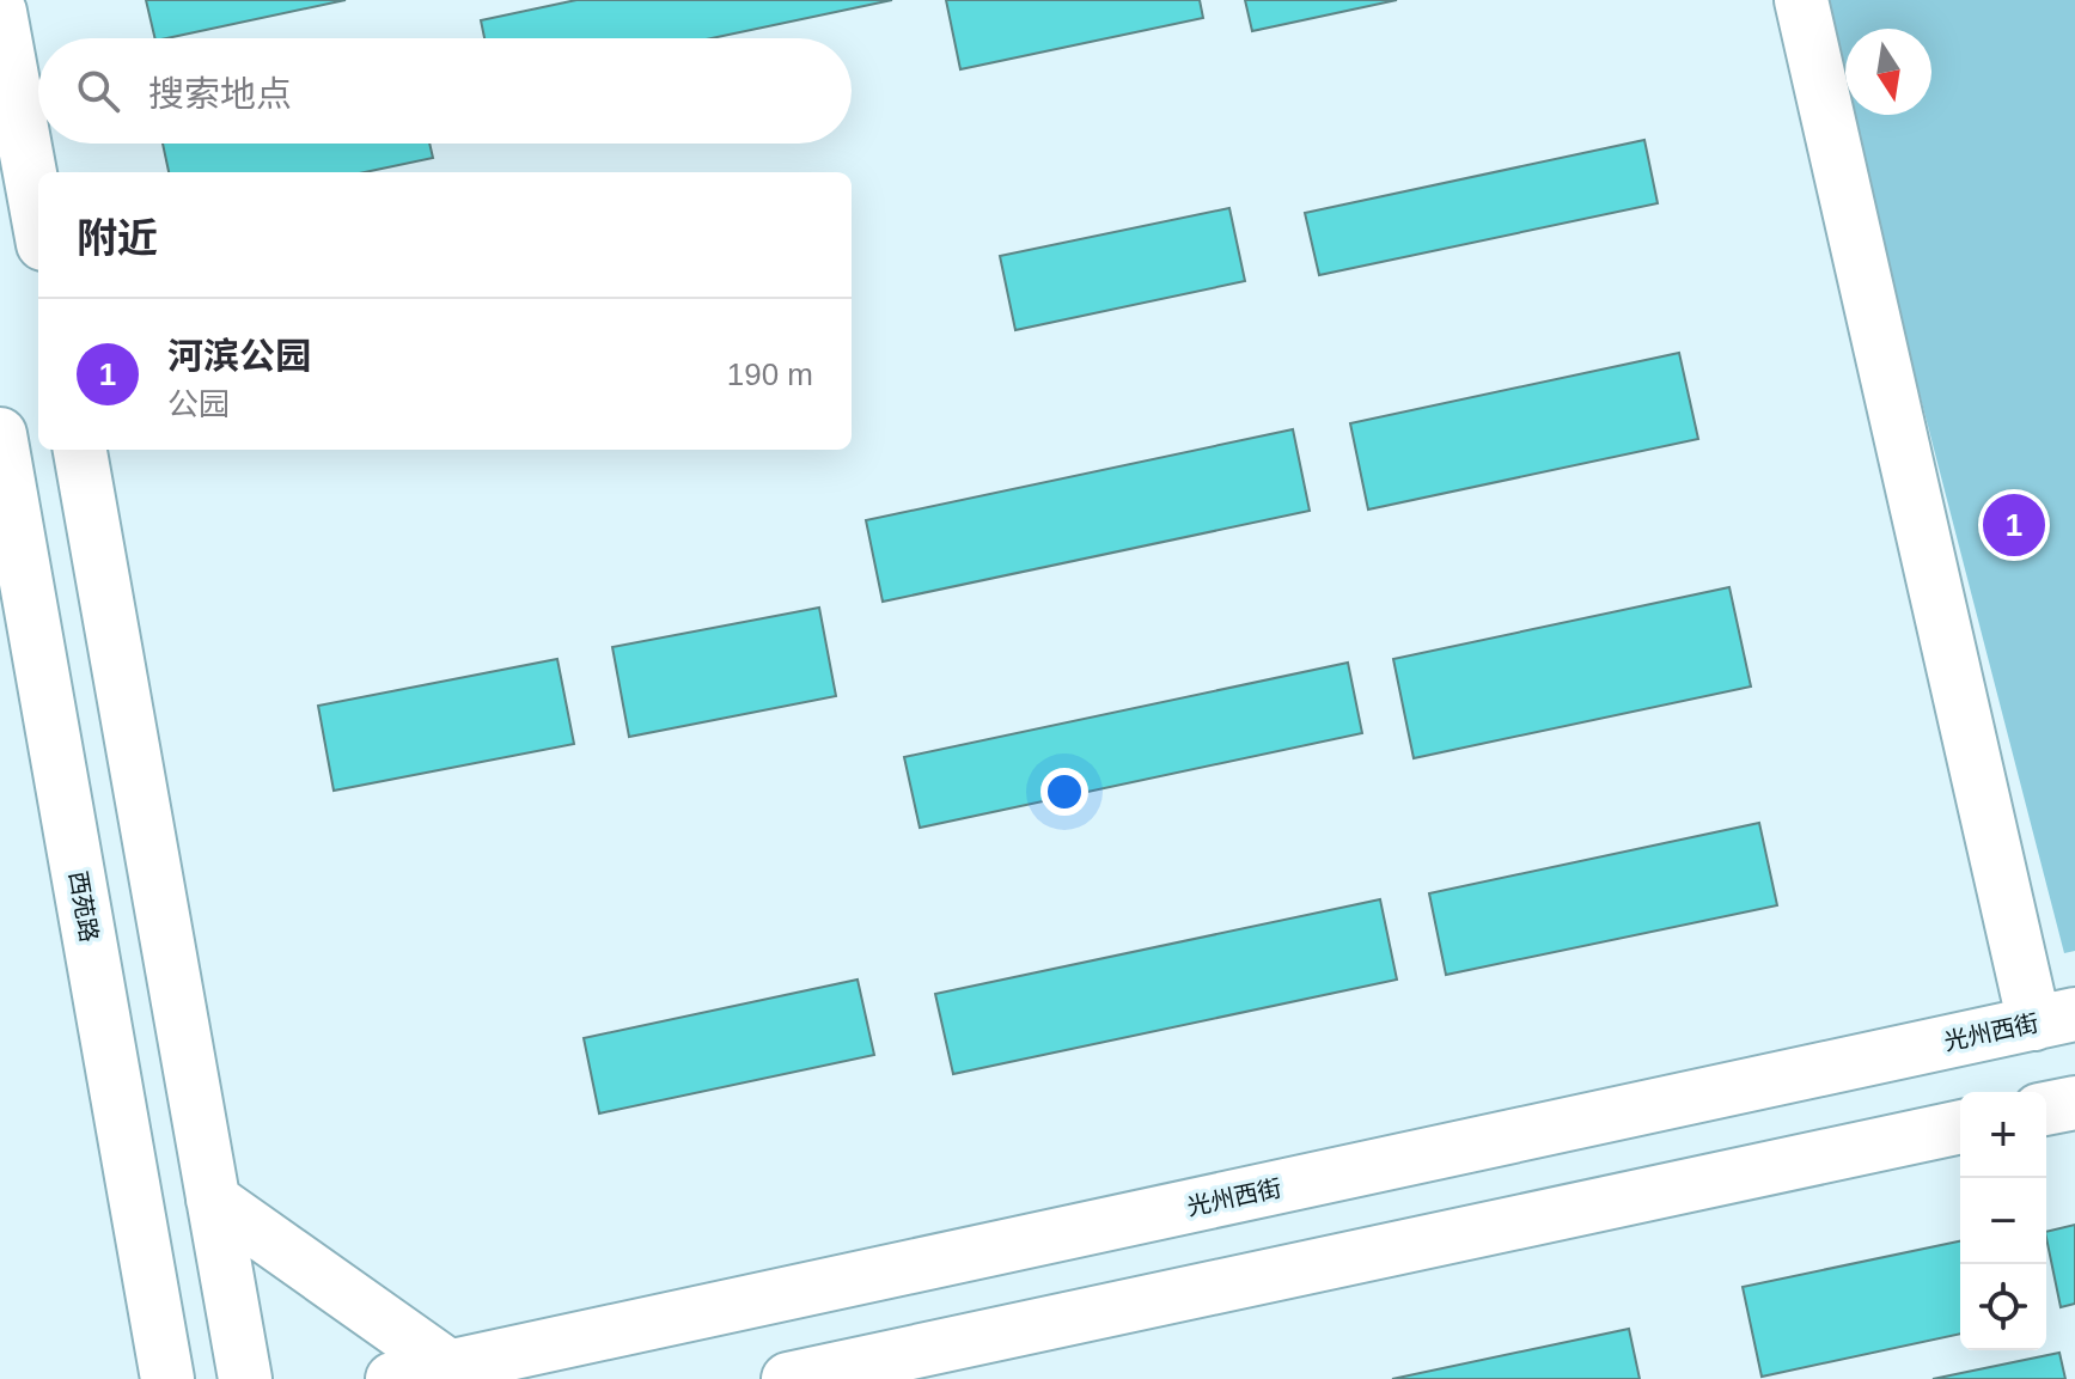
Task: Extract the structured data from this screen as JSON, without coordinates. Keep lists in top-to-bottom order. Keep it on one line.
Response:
{"streets":{"main road":["西苑路","光州西街"]},"north":"bottom","page":{"search":"搜索地点","heading":"附近","list":[{"mark":"1","name":"河滨公园","note":"公园","value":"190 m"}],"pins":"1","map_buttons":["+","−"]}}
